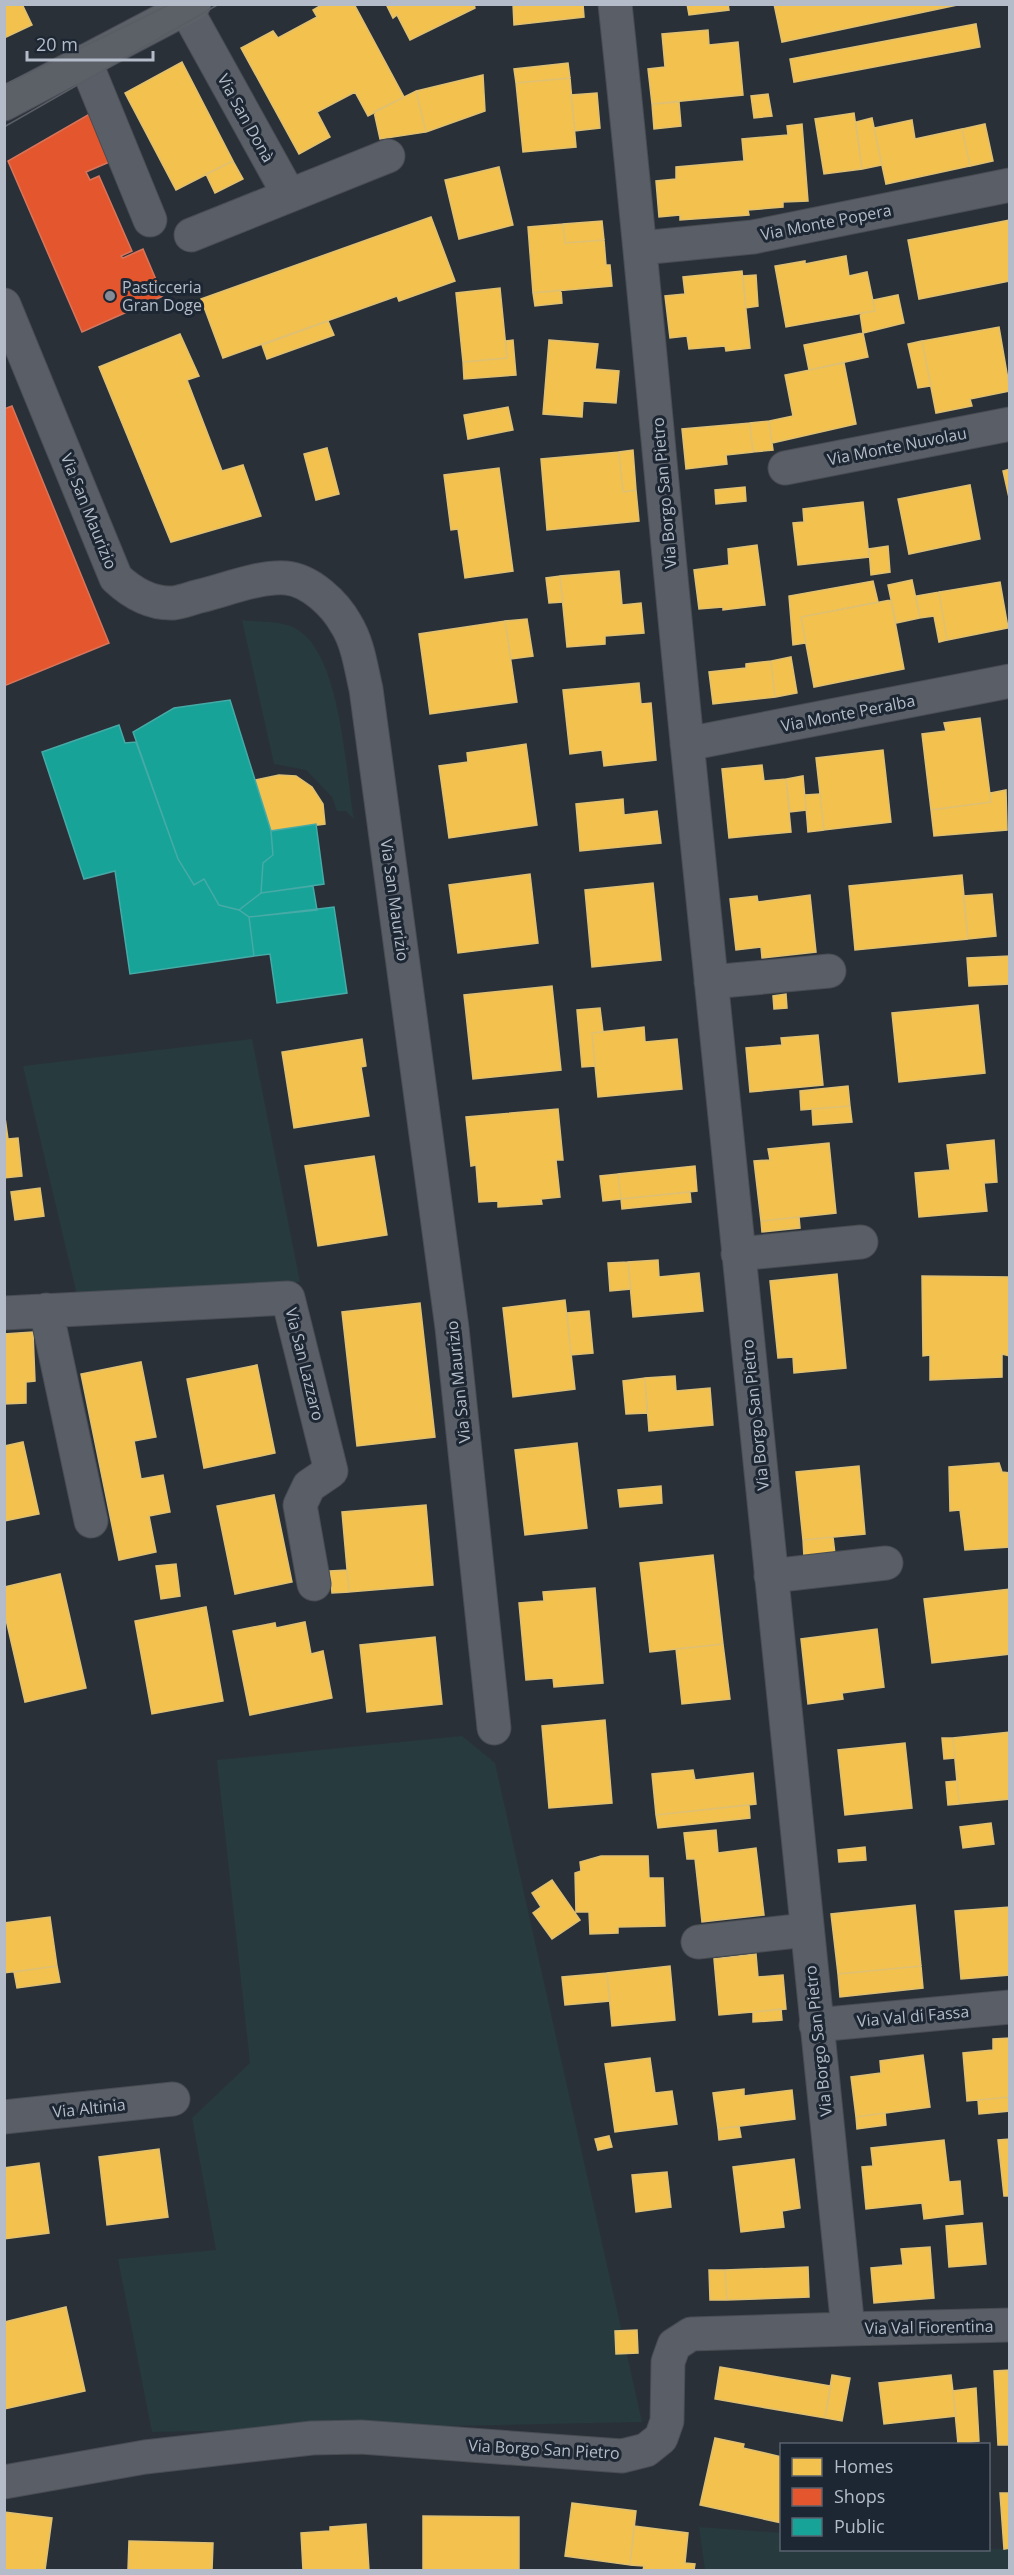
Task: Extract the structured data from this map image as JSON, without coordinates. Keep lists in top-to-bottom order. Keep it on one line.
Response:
{"streets":{"main road":["Via San Donà"],"street":["Via Monte Popera","Via Monte Nuvolau","Via Borgo San Pietro","Via San Maurizio","Via Monte Peralba","Via San Lazzaro","Via Val di Fassa","Via Altinia","Via Val Fiorentina"]},"crossings":[["Via Monte Popera","Via Borgo San Pietro"],["Via Borgo San Pietro","Via Monte Peralba"],["Via Borgo San Pietro","Via Val di Fassa"],["Via Borgo San Pietro","Via Val Fiorentina"]],"places":["Pasticceria Gran Doge"],"legend":["Homes","Shops","Public"],"scale_bar":"20 m"}
